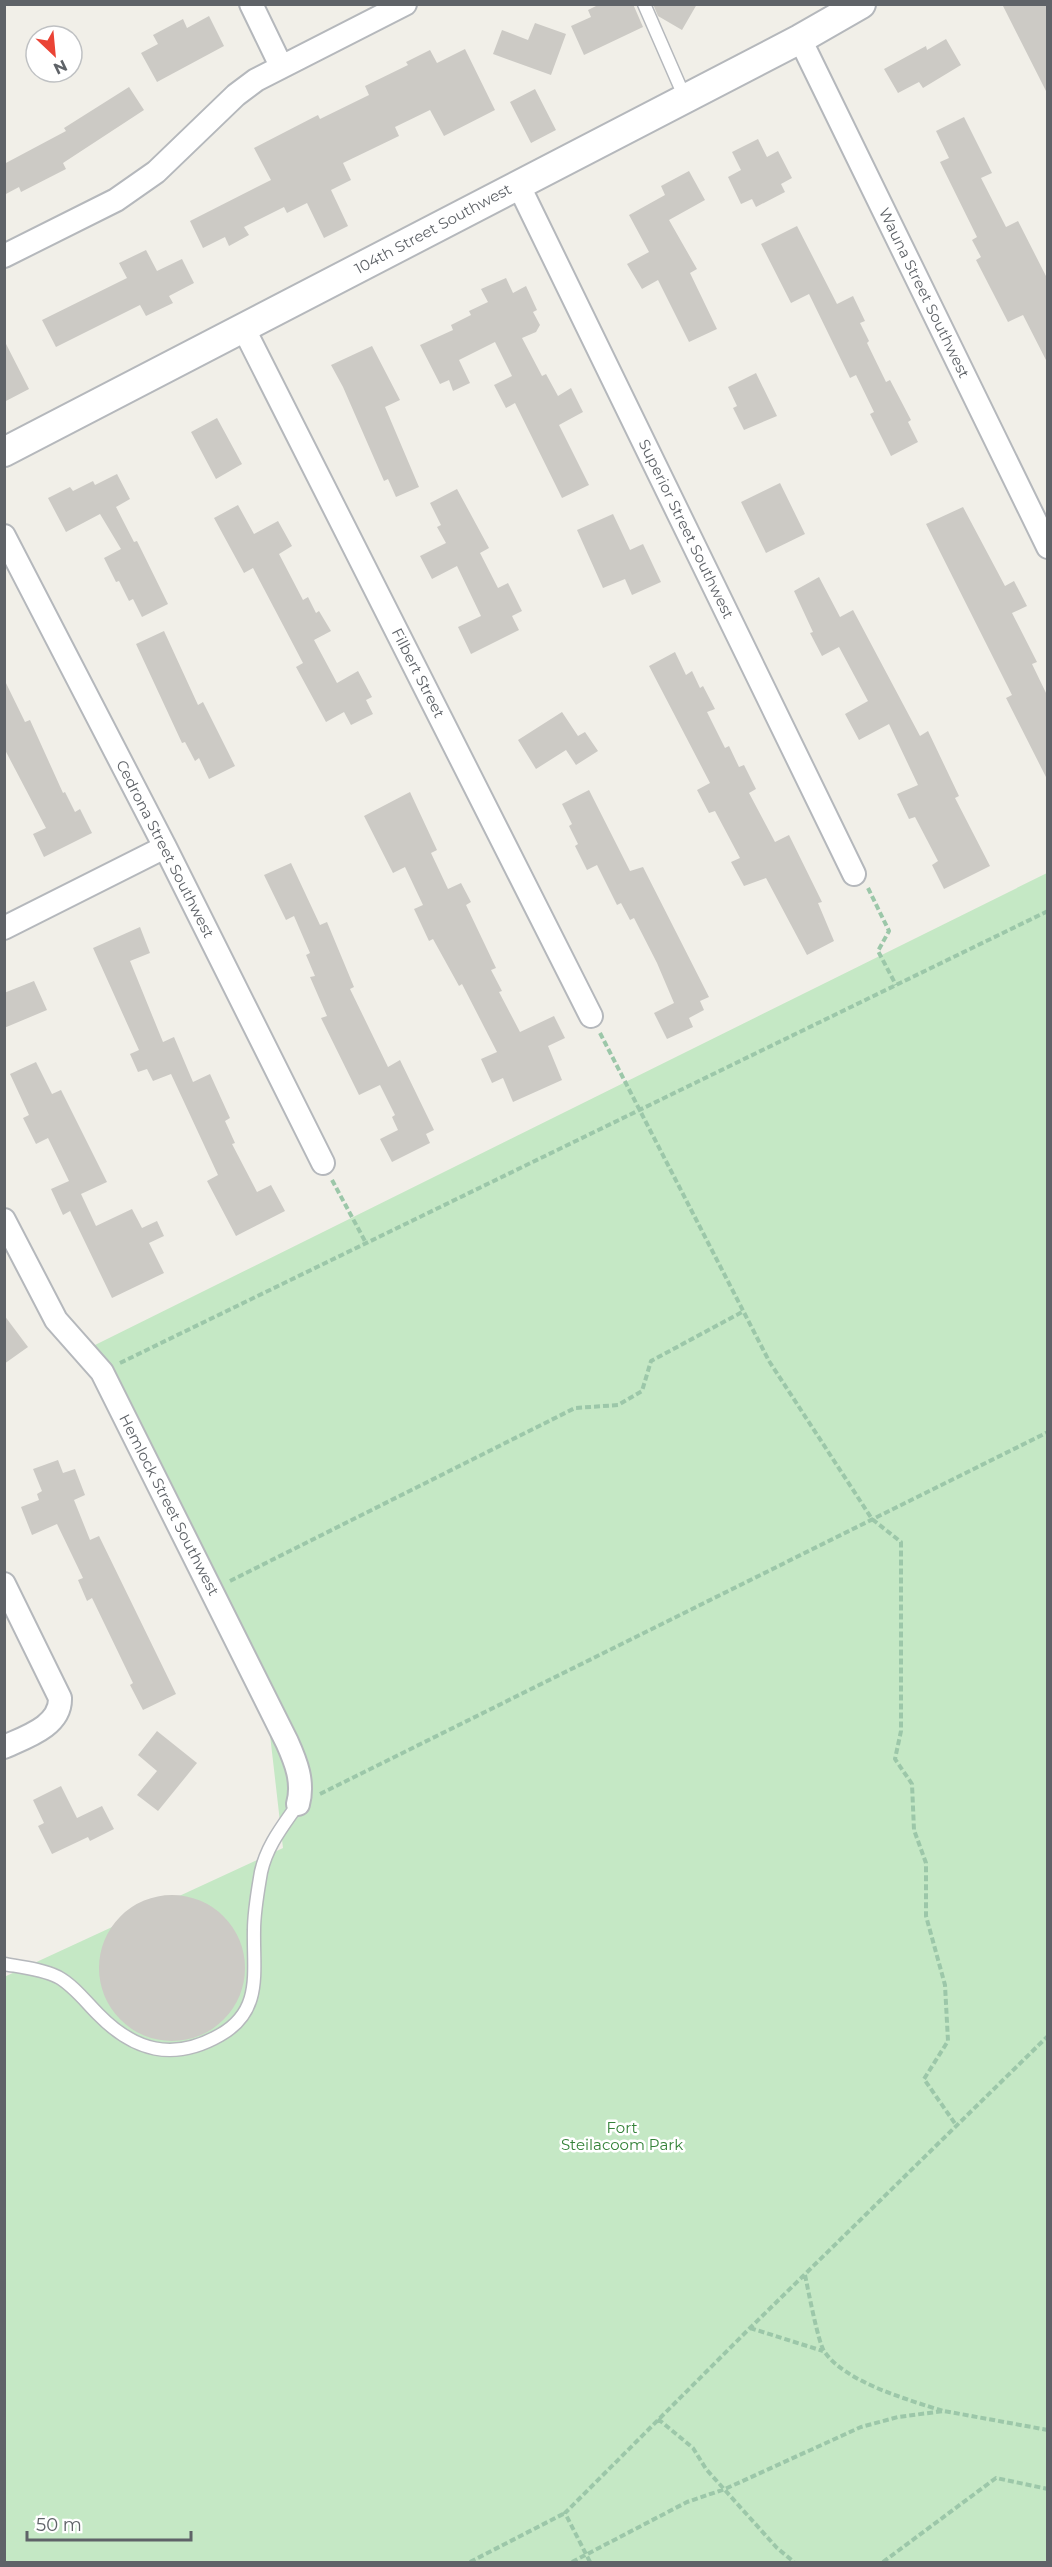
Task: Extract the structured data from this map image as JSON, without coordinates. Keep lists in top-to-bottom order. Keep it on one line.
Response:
{"streets":{"street":["104th Street Southwest","Wauna Street Southwest","Superior Street Southwest","Filbert Street","Cedrona Street Southwest","Hemlock Street Southwest"]},"crossings":[["104th Street Southwest","Wauna Street Southwest"],["104th Street Southwest","Superior Street Southwest"],["104th Street Southwest","Filbert Street"]],"parks":["Fort Steilacoom Park"],"scale_bar":"50 m","north":"bottom right"}
